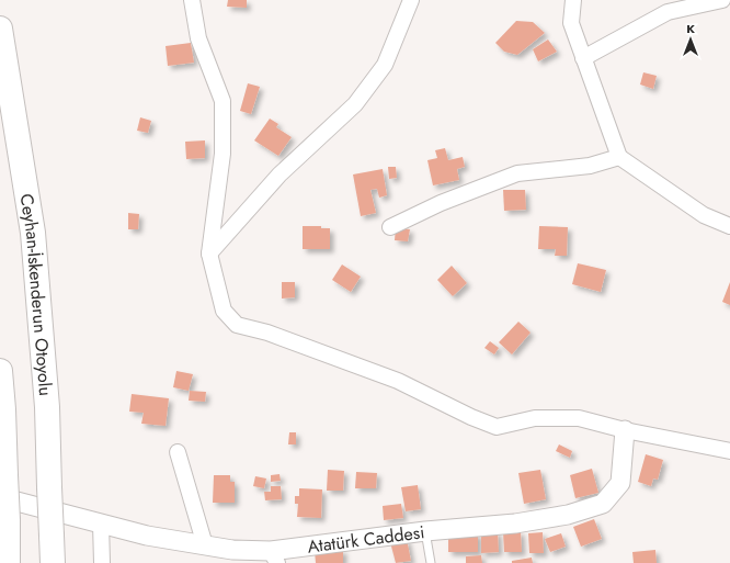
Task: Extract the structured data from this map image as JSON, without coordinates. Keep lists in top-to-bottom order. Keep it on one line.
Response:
{"streets":{"highway":["Ceyhan-İskenderun Otoyolu"],"street":["Atatürk Caddesi"]},"north":"top"}
